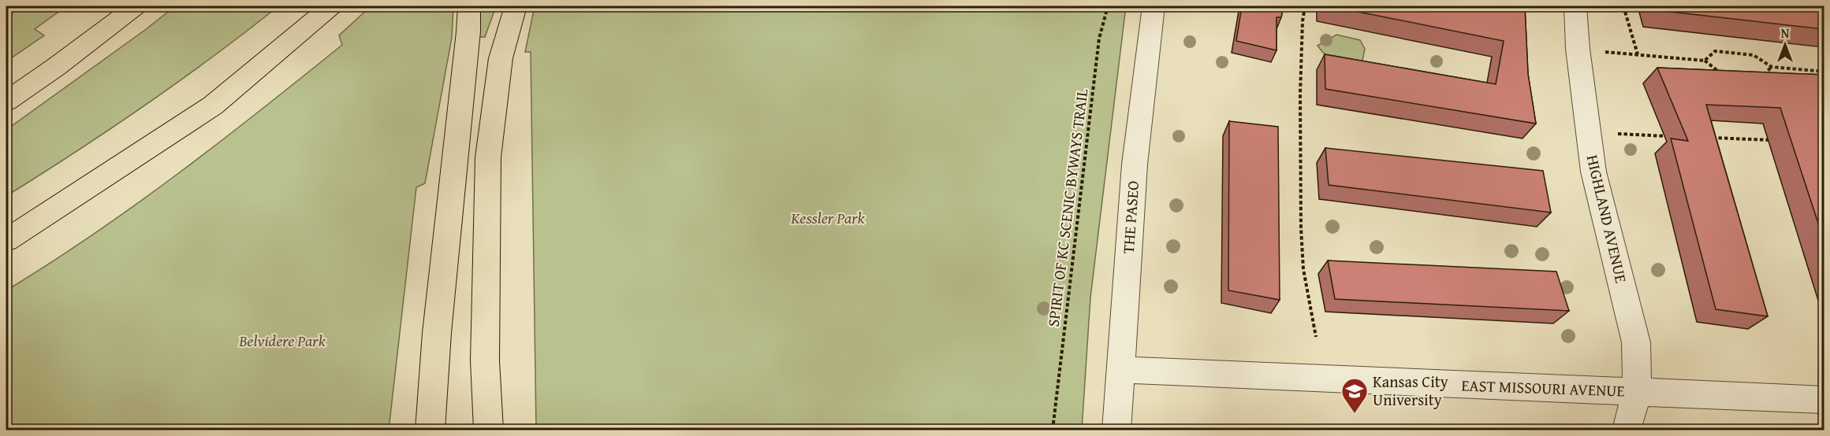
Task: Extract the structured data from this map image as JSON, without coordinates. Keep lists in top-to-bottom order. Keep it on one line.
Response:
{"streets":{"street":["THE PASEO","HIGHLAND AVENUE","EAST MISSOURI AVENUE"],"path":["SPIRIT OF KC SCENIC BYWAYS TRAIL"]},"crossings":[["THE PASEO","EAST MISSOURI AVENUE"],["HIGHLAND AVENUE","EAST MISSOURI AVENUE"]],"parks":["Kessler Park","Belvidere Park"],"places":{"school or university":["Kansas City University"]},"north":"top"}
